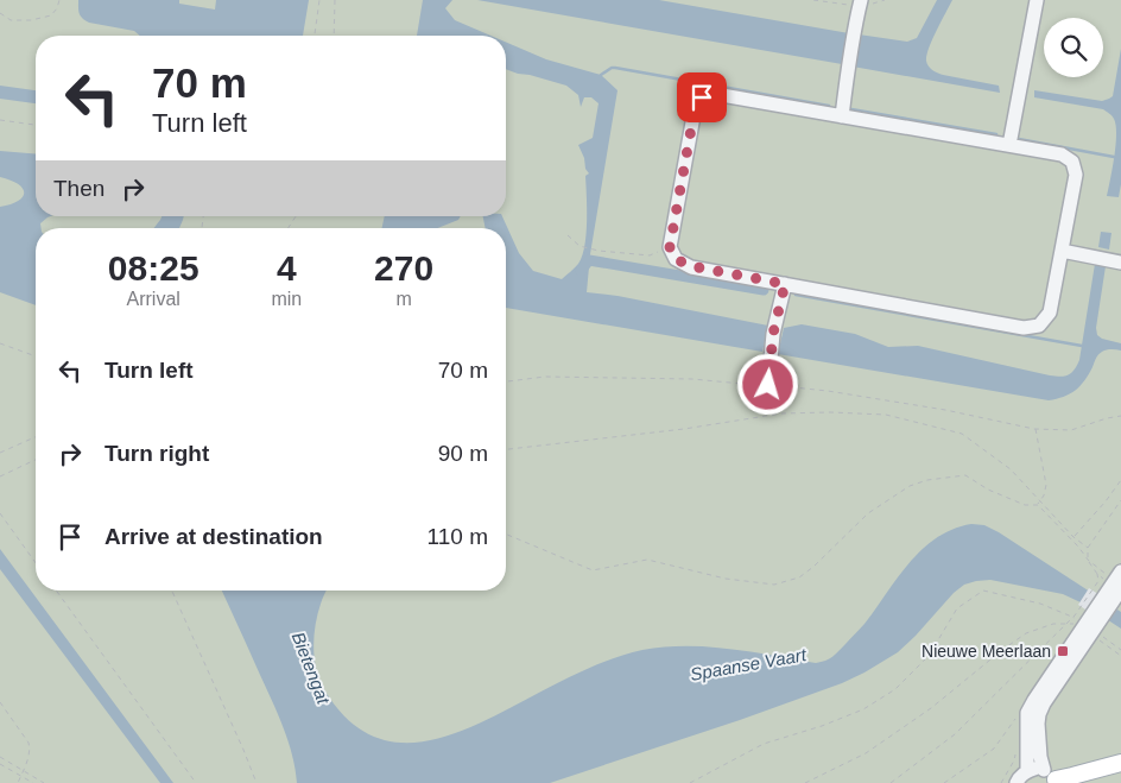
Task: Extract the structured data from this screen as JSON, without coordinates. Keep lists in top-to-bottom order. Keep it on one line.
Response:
{"water":["Spaanse Vaart","Bietengat"],"places":{"transit":["Nieuwe Meerlaan"]},"page":{"turn":["70 m","Turn left"],"then":"Then","eta":["08:25","Arrival","4","min","270","m"],"list":[{"name":"Turn left","value":"70 m"},{"name":"Turn right","value":"90 m"},{"name":"Arrive at destination","value":"110 m"}]}}
